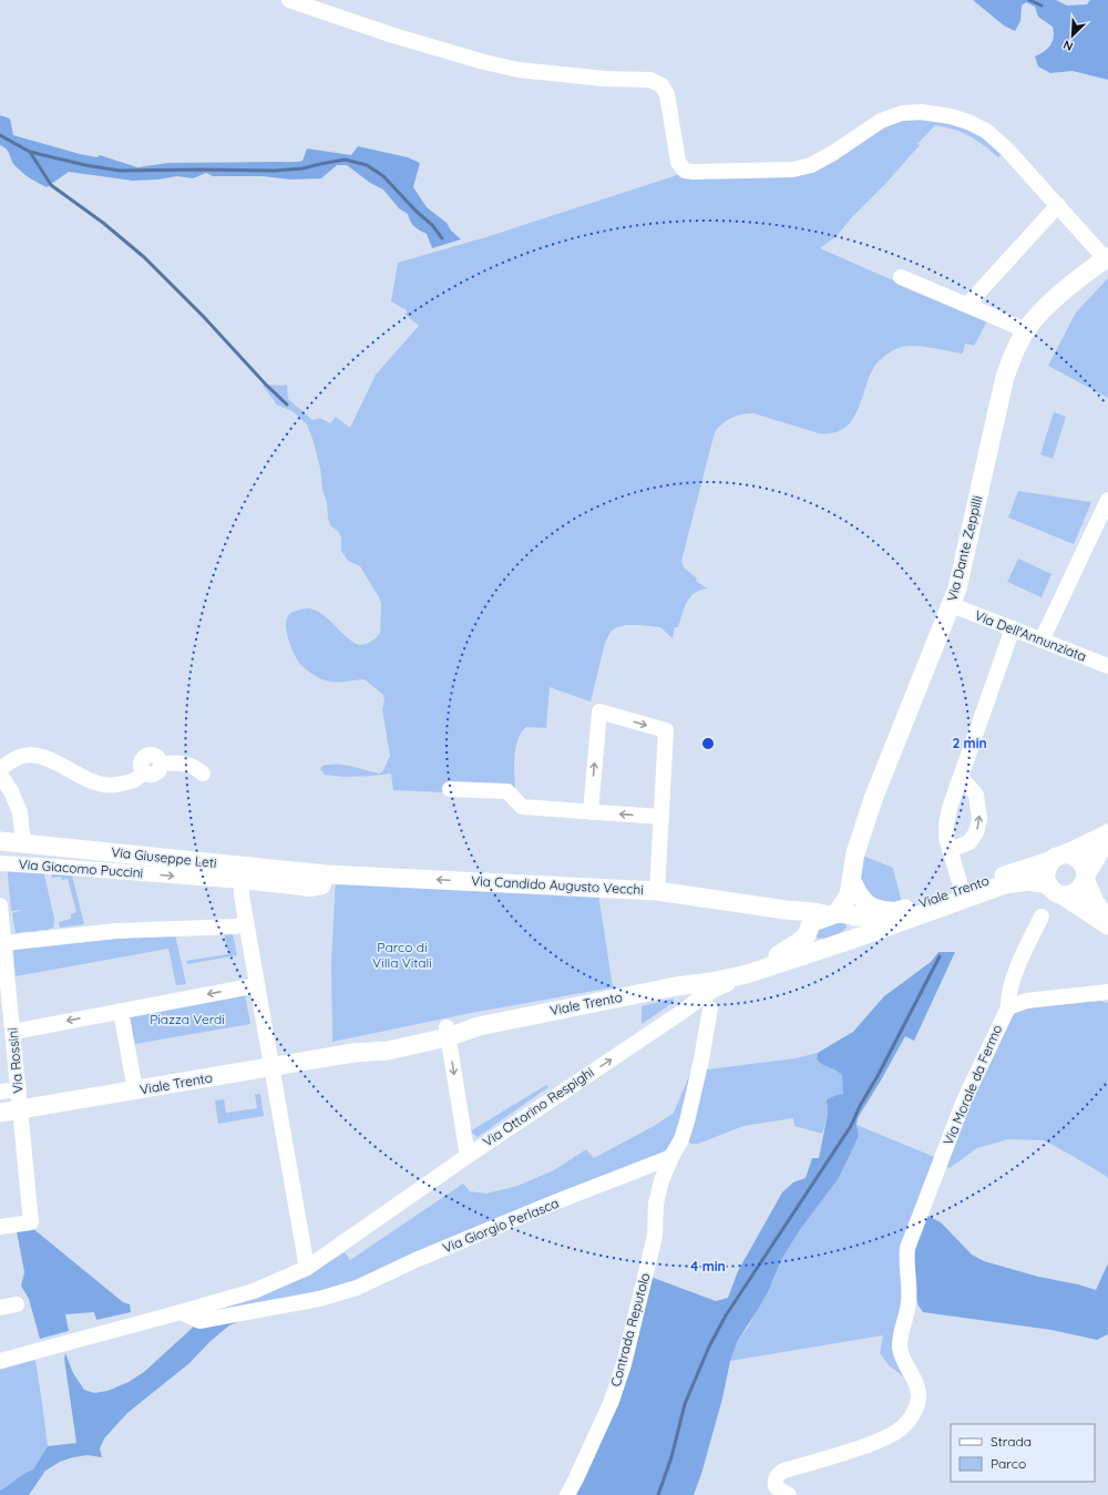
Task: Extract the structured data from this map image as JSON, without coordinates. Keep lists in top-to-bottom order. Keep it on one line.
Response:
{"streets":{"main road":["Via Dante Zeppilli","Via Giuseppe Leti","Via Candido Augusto Vecchi","Viale Trento"],"street":["Via Dell'Annunziata","Via Giacomo Puccini","Via Rossini","Via Morale da Fermo","Via Ottorino Respighi","Via Giorgio Perlasca","Contrada Reputolo"]},"crossings":[["Via Dante Zeppilli","Via Dell'Annunziata"],["Via Dante Zeppilli","Via Candido Augusto Vecchi"],["Via Dante Zeppilli","Viale Trento"],["Via Giuseppe Leti","Via Giacomo Puccini"],["Via Giuseppe Leti","Via Candido Augusto Vecchi"],["Via Giacomo Puccini","Via Candido Augusto Vecchi"],["Via Candido Augusto Vecchi","Viale Trento"],["Viale Trento","Via Rossini"],["Viale Trento","Via Ottorino Respighi"],["Via Ottorino Respighi","Via Giorgio Perlasca"],["Via Giorgio Perlasca","Contrada Reputolo"]],"one_way":["Via Candido Augusto Vecchi"],"parks":["Parco di Villa Vitali","Piazza Verdi"],"legend":["Strada","Parco"],"north":"bottom left","rings":["2 min","4 min"]}
